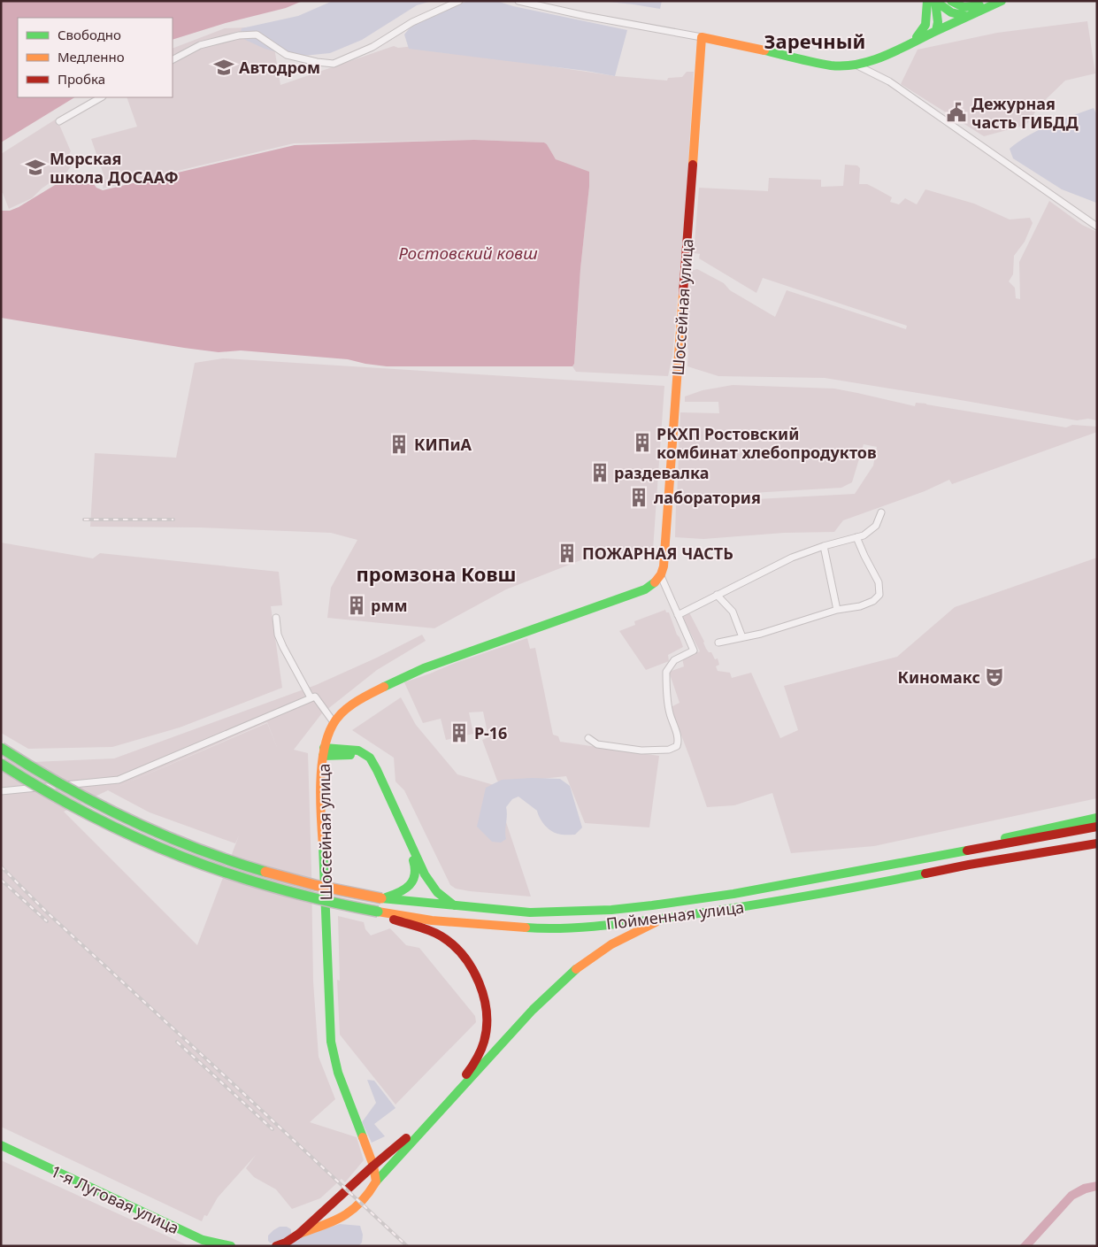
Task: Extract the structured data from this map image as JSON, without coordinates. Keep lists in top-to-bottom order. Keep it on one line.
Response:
{"streets":{"main road":["Шоссейная улица","Пойменная улица","1-я Луговая улица"]},"districts":["Заречный","промзона Ковш"],"water":["Ростовский ковш"],"places":{"school or university":["Автодром","Морская школа ДОСААФ"],"public building":["Дежурная часть ГИБДД"],"building":["РКХП Ростовский комбинат хлебопродуктов","КИПиА","раздевалка","лаборатория","ПОЖАРНАЯ ЧАСТЬ","рмм","Р-16"],"theatre":["Киномакс"]},"legend":["Свободно","Медленно","Пробка"]}
